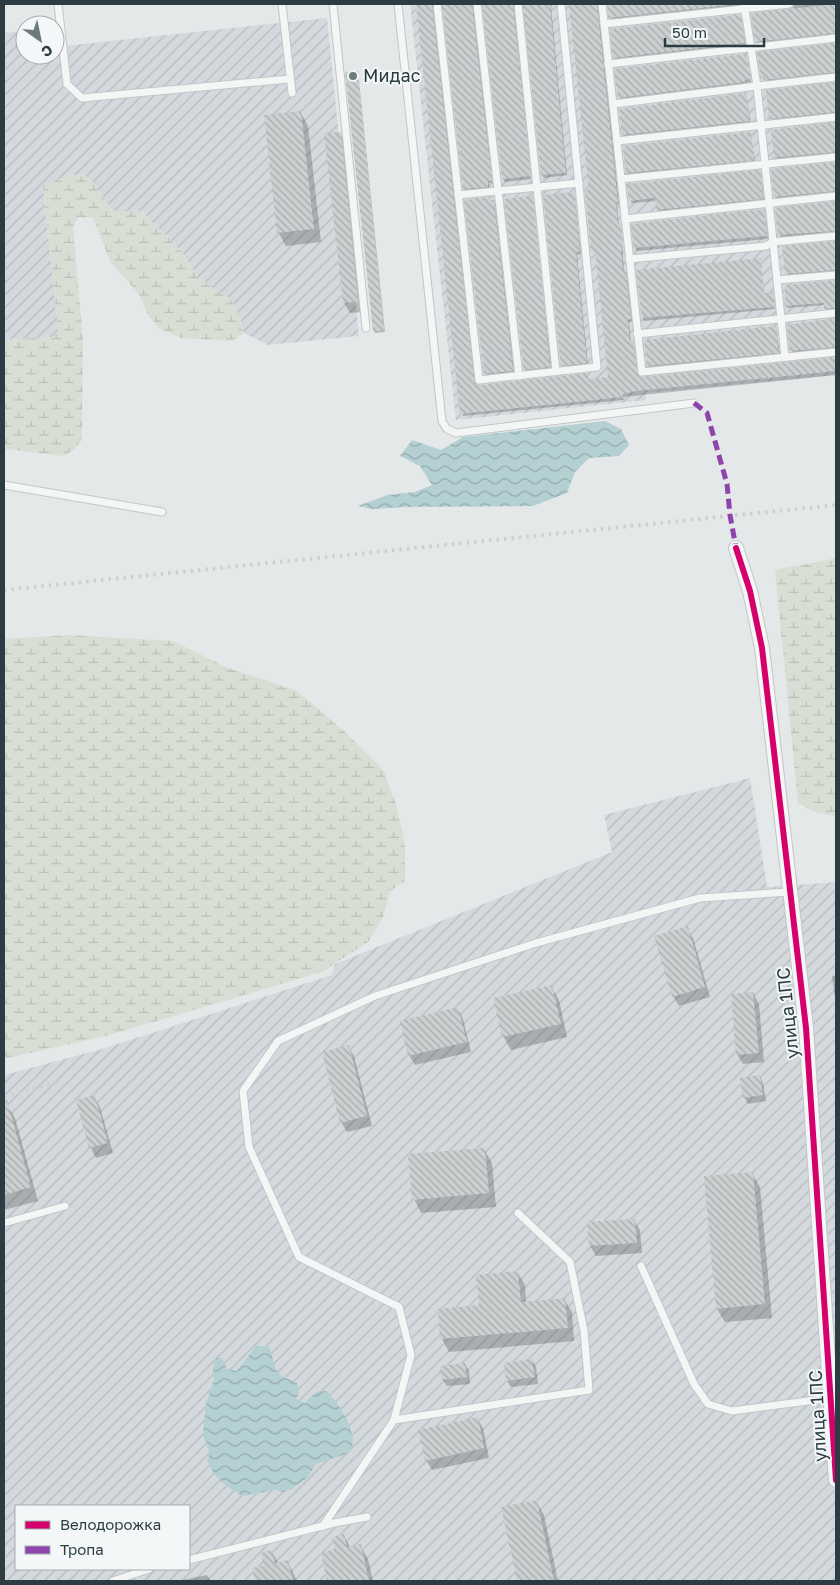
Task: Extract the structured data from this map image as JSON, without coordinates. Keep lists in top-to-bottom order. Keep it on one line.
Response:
{"streets":{"street":["улица 1ПС"]},"places":["Мидас"],"legend":["Велодорожка","Тропа"],"scale_bar":"50 m","north":"bottom right"}
